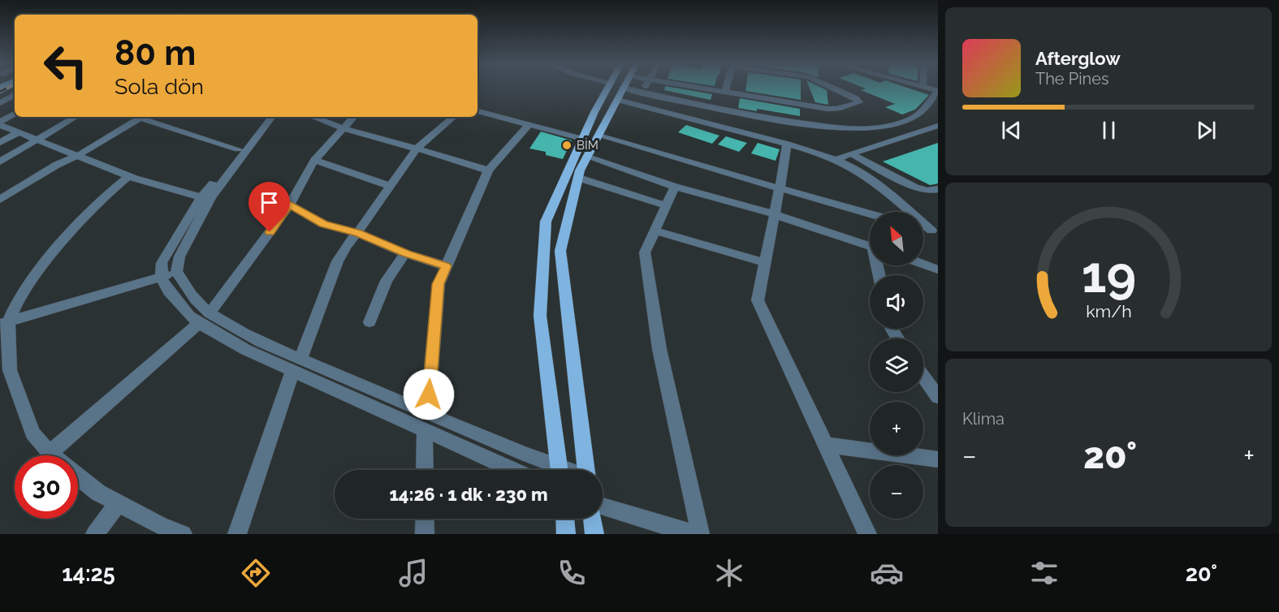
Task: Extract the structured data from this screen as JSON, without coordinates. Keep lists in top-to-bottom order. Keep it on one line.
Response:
{"places":["BİM"],"north":"top left","page":{"turn":["80 m","Sola dön"],"song":["Afterglow","The Pines"],"map_buttons":["+","−"],"tile":"Klima","heat":["−","20°","+"],"limit":"30","trip":"14:26 · 1 dk · 230 m","tabs":["14:25","20°"],"gauge":["19","km/h"]}}
